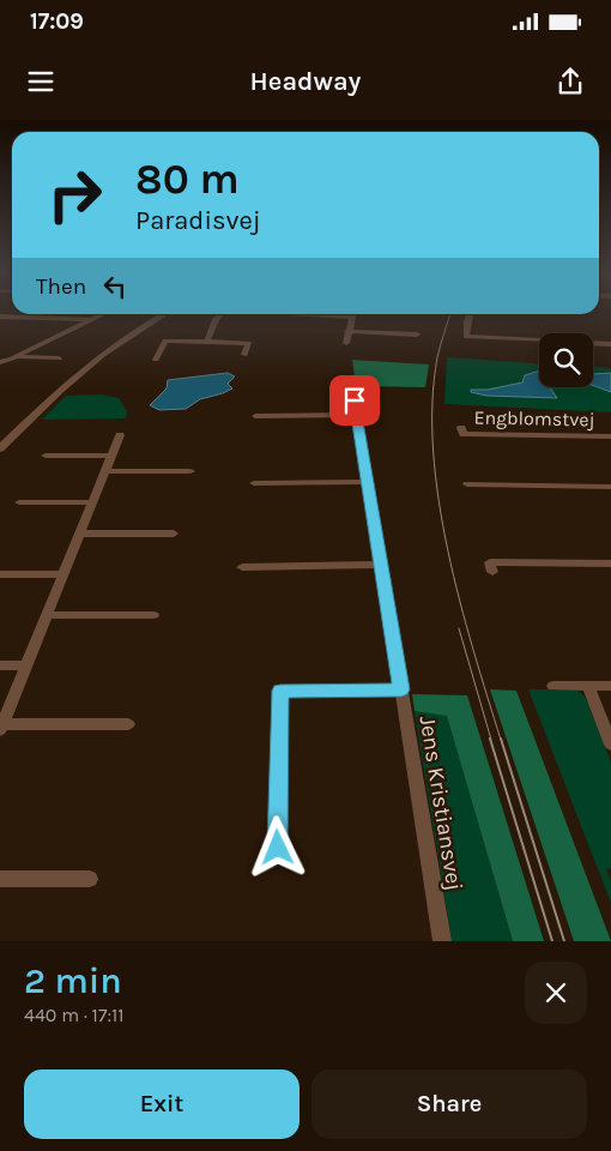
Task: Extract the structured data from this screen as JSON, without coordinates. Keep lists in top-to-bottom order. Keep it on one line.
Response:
{"streets":{"street":["Engblomstvej","Jens Kristiansvej"]},"page":{"status":"17:09","header":"Headway","turn":["80 m","Paradisvej"],"then":"Then","heading":["2 min","440 m · 17:11"],"buttons":["Exit","Share"]}}
